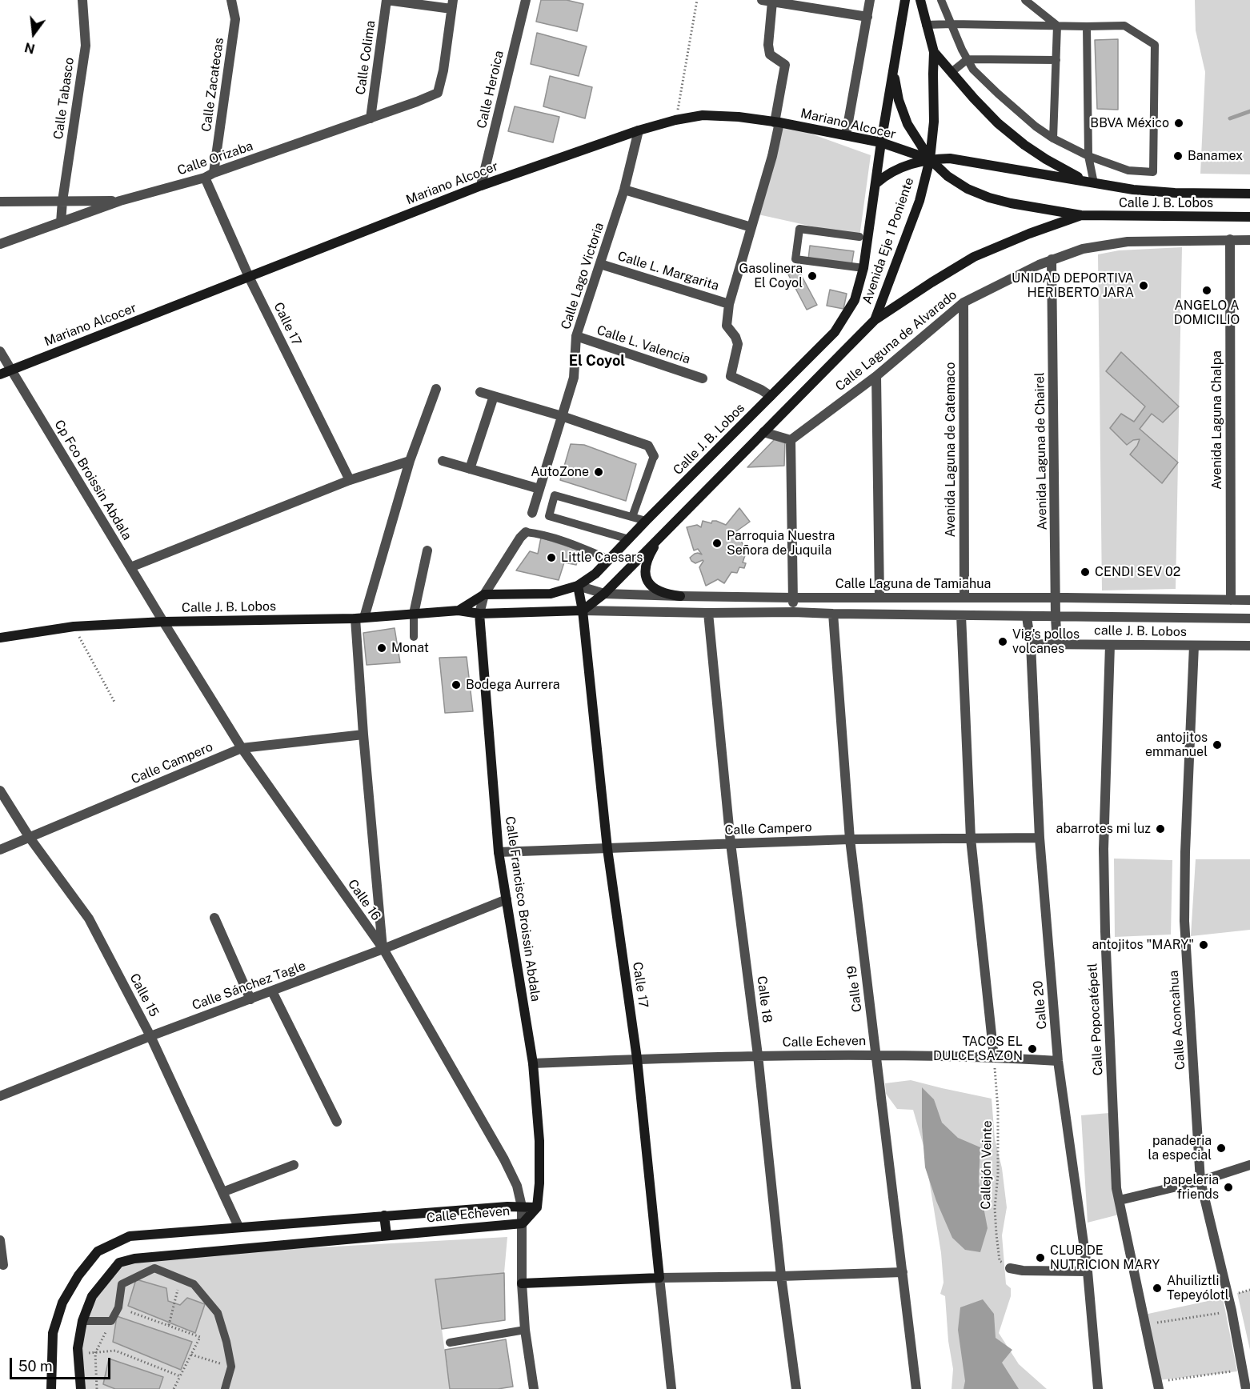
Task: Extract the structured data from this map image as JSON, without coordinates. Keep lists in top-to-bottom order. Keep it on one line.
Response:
{"streets":{"main road":["Mariano Alcocer","Calle J. B. Lobos","Avenida Eje 1 Poniente","Calle 17","Calle Francisco Broissin Abdala","Calle Echeven"],"street":["Calle Colima","Calle Zacatecas","Calle Heroica","Calle Tabasco","Calle Orizaba","Calle L. Margarita","Calle Lago Victoria","Calle Laguna de Alvarado","Calle L. Valencia","Avenida Laguna Chalpa","Avenida Laguna de Catemaco","Avenida Laguna de Chairel","Cp Fco Broissin Abdala","Calle Laguna de Tamiahua","calle J. B. Lobos","Calle Campero","Calle 16","Calle Sánchez Tagle","Calle 19","Calle 15","Calle 18","Calle 20","Calle Popocatépetl","Calle Aconcahua"],"path":["Callejón Veinte"]},"crossings":[["Calle Colima","Calle Orizaba"],["Calle Zacatecas","Calle Orizaba"],["Calle Zacatecas","Calle 17"],["Calle Heroica","Mariano Alcocer"],["Calle Tabasco","Calle Orizaba"],["Mariano Alcocer","Avenida Eje 1 Poniente"],["Mariano Alcocer","Calle Lago Victoria"],["Mariano Alcocer","Calle 17"],["Mariano Alcocer","Cp Fco Broissin Abdala"],["Calle Orizaba","Calle 17"],["Calle J. B. Lobos","Calle 17"],["Calle J. B. Lobos","Cp Fco Broissin Abdala"],["Calle J. B. Lobos","Calle Laguna de Tamiahua"],["Calle J. B. Lobos","Calle 16"],["Calle J. B. Lobos","Calle Francisco Broissin Abdala"],["Calle L. Margarita","Calle Lago Victoria"],["Calle Lago Victoria","Calle L. Valencia"],["Calle 17","Calle Laguna de Tamiahua"],["Calle 17","Calle Campero"],["Calle 17","Calle Echeven"],["Calle Laguna de Alvarado","Avenida Laguna Chalpa"],["Calle Laguna de Alvarado","Avenida Laguna de Catemaco"],["Calle Laguna de Alvarado","Avenida Laguna de Chairel"],["Avenida Laguna Chalpa","Calle Laguna de Tamiahua"],["Avenida Laguna de Catemaco","Calle Laguna de Tamiahua"],["Avenida Laguna de Chairel","Calle Laguna de Tamiahua"],["Avenida Laguna de Chairel","calle J. B. Lobos"],["Cp Fco Broissin Abdala","Calle 16"],["calle J. B. Lobos","Calle 20"],["calle J. B. Lobos","Calle Popocatépetl"],["calle J. B. Lobos","Calle Aconcahua"],["Calle Campero","Calle 16"],["Calle Campero","Calle Francisco Broissin Abdala"],["Calle Campero","Calle 19"],["Calle Campero","Calle 15"],["Calle Campero","Calle 18"],["Calle Campero","Calle 20"],["Calle 16","Calle Sánchez Tagle"],["Calle 16","Calle Echeven"],["Calle Francisco Broissin Abdala","Calle Sánchez Tagle"],["Calle Francisco Broissin Abdala","Calle Echeven"],["Calle Sánchez Tagle","Calle 15"],["Calle 19","Calle Echeven"],["Calle 15","Calle Echeven"],["Calle 18","Calle Echeven"],["Calle 20","Calle Echeven"],["Calle Echeven","Callejón Veinte"]],"districts":["El Coyol"],"places":["BBVA México","Banamex","Gasolinera El Coyol","UNIDAD DEPORTIVA HERIBERTO JARA","ANGELO A DOMICILIO","AutoZone","Parroquia Nuestra Señora de Juquila","Little Caesars","CENDI SEV 02","Vig's pollos volcanes","Monat","Bodega Aurrera","antojitos emmanuel","abarrotes mi luz","antojitos \"MARY\"","TACOS EL DULCE SAZON","panaderia la especial","papeleria friends","CLUB DE NUTRICION MARY","Ahuiliztli Tepeyólotl"],"scale_bar":"50 m","north":"bottom"}
